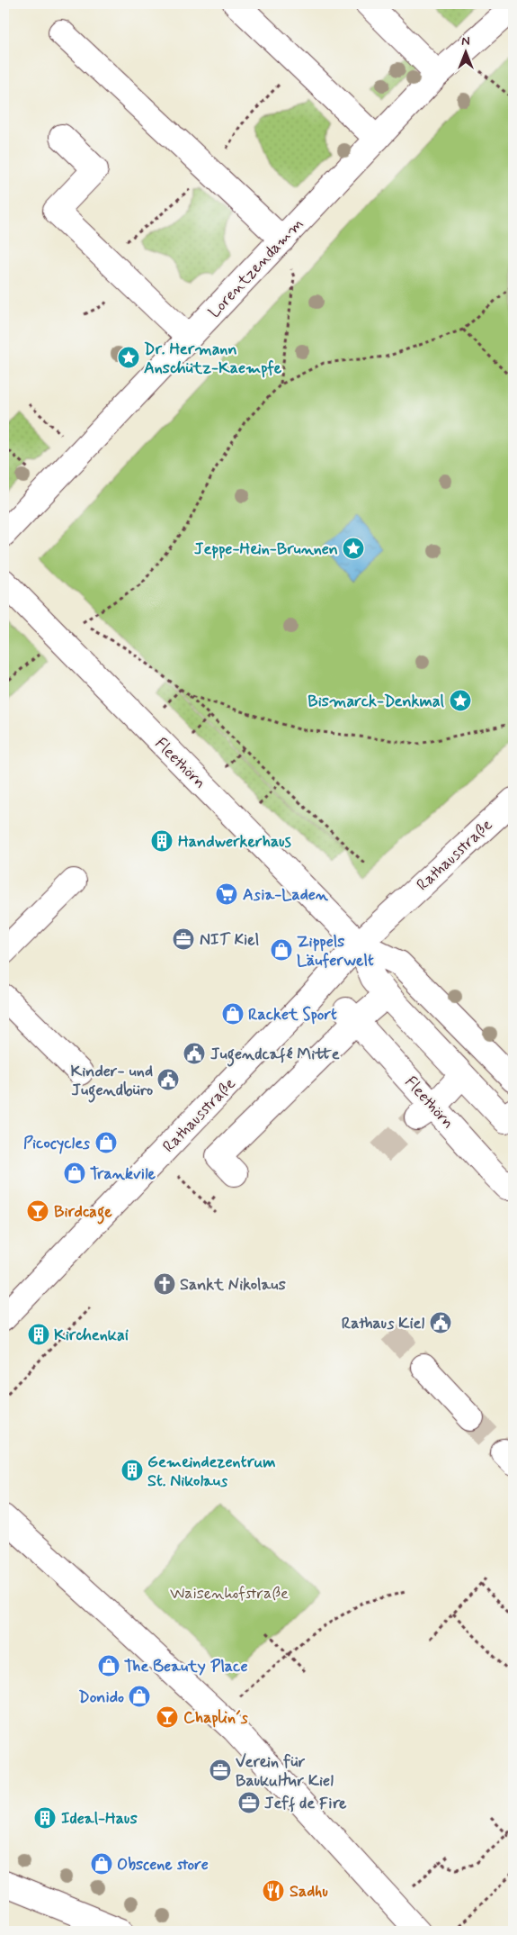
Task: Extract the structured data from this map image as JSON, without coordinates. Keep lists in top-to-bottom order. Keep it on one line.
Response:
{"streets":{"street":["Lorentzendamm","Fleethörn","Rathausstraße"]},"crossings":[["Fleethörn","Rathausstraße"]],"parks":["Waisenhofstraße"],"places":{"place":["Dr. Hermann Anschütz-Kaempfe","Jeppe-Hein-Brunnen","Bismarck-Denkmal"],"building":["Handwerkerhaus","Kirchenkai","Gemeindezentrum St. Nikolaus","Ideal-Haus"],"supermarket":["Asia-Laden"],"office":["NIT Kiel","Verein für Baukultur Kiel","Jeff de Fire"],"shop":["Zippels Läuferwelt","Racket Sport","Picocycles","Trankvile","The Beauty Place","Donido","Obscene store"],"public building":["Jugendcafé Mitte","Kinder- und Jugendbüro","Rathaus Kiel"],"bar":["Birdcage","Chaplin´s"],"church":["Sankt Nikolaus"],"restaurant":["Sadhu"]},"north":"top"}
